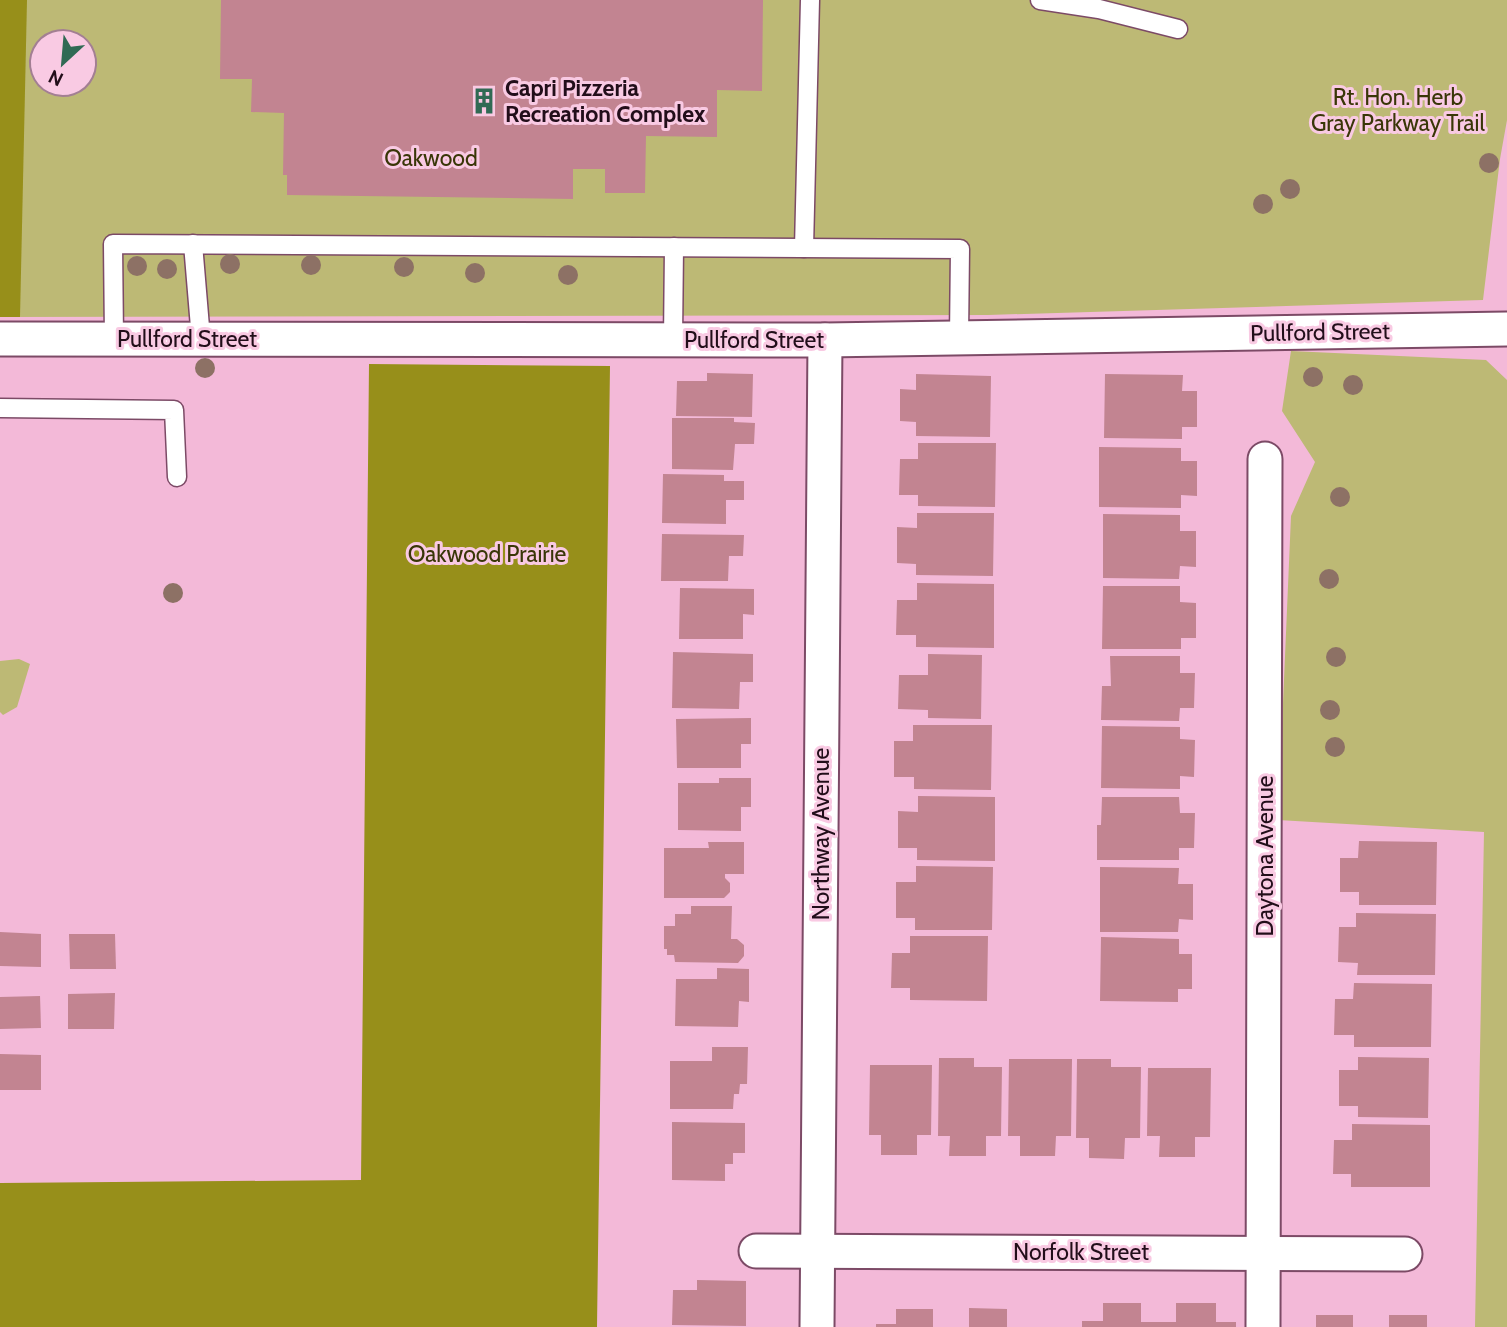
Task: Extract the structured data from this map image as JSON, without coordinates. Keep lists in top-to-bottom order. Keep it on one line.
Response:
{"streets":{"street":["Pullford Street","Northway Avenue","Daytona Avenue","Norfolk Street"]},"crossings":[["Pullford Street","Northway Avenue"],["Northway Avenue","Norfolk Street"],["Daytona Avenue","Norfolk Street"]],"parks":["Rt. Hon. Herb Gray Parkway Trail","Oakwood","Oakwood Prairie"],"places":{"building":["Capri Pizzeria Recreation Complex"]},"north":"bottom left"}
